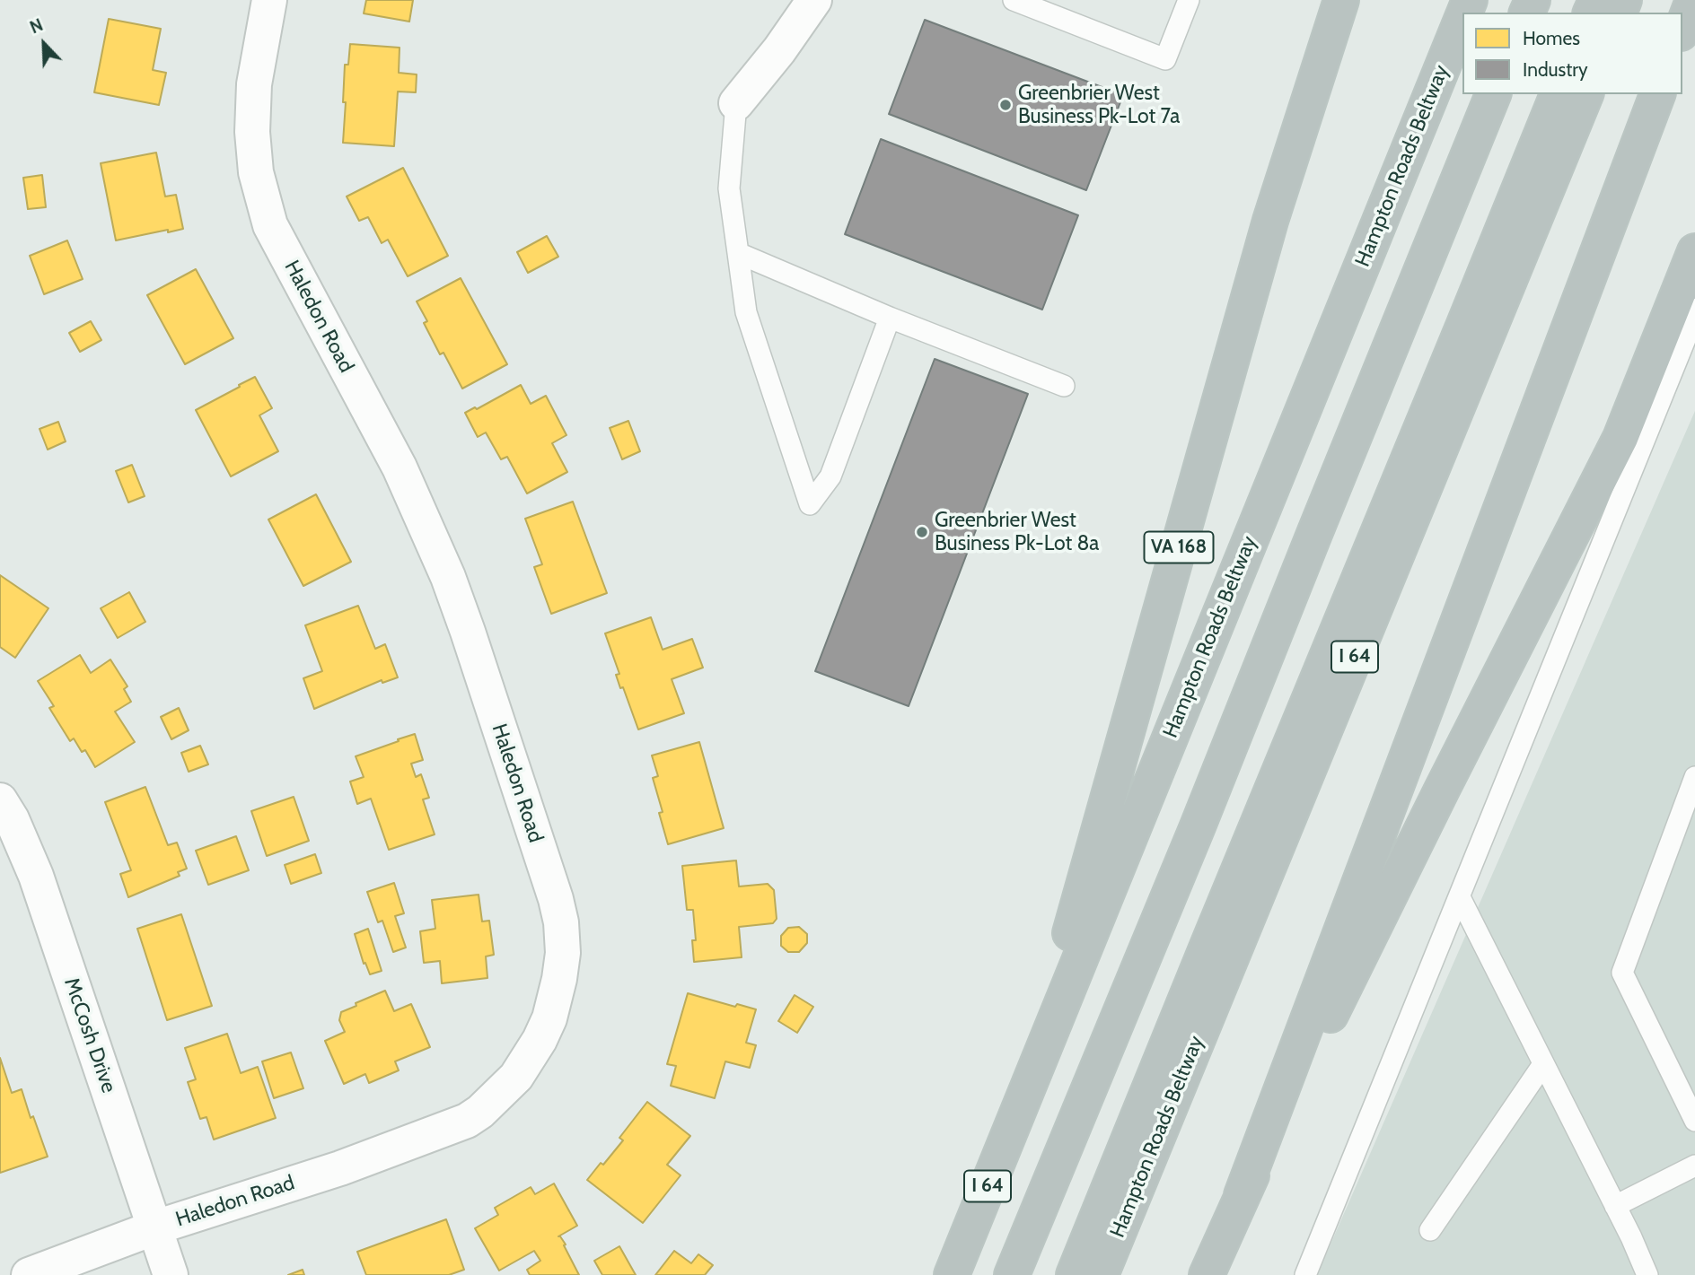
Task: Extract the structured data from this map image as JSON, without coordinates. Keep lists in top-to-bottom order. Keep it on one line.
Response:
{"streets":{"highway":["Hampton Roads Beltway","VA 168","I 64"],"street":["Haledon Road","McCosh Drive"]},"crossings":[["Hampton Roads Beltway","VA 168"],["Haledon Road","McCosh Drive"]],"places":["Greenbrier West Business Pk-Lot 7a","Greenbrier West Business Pk-Lot 8a"],"legend":["Homes","Industry"],"north":"top left"}
